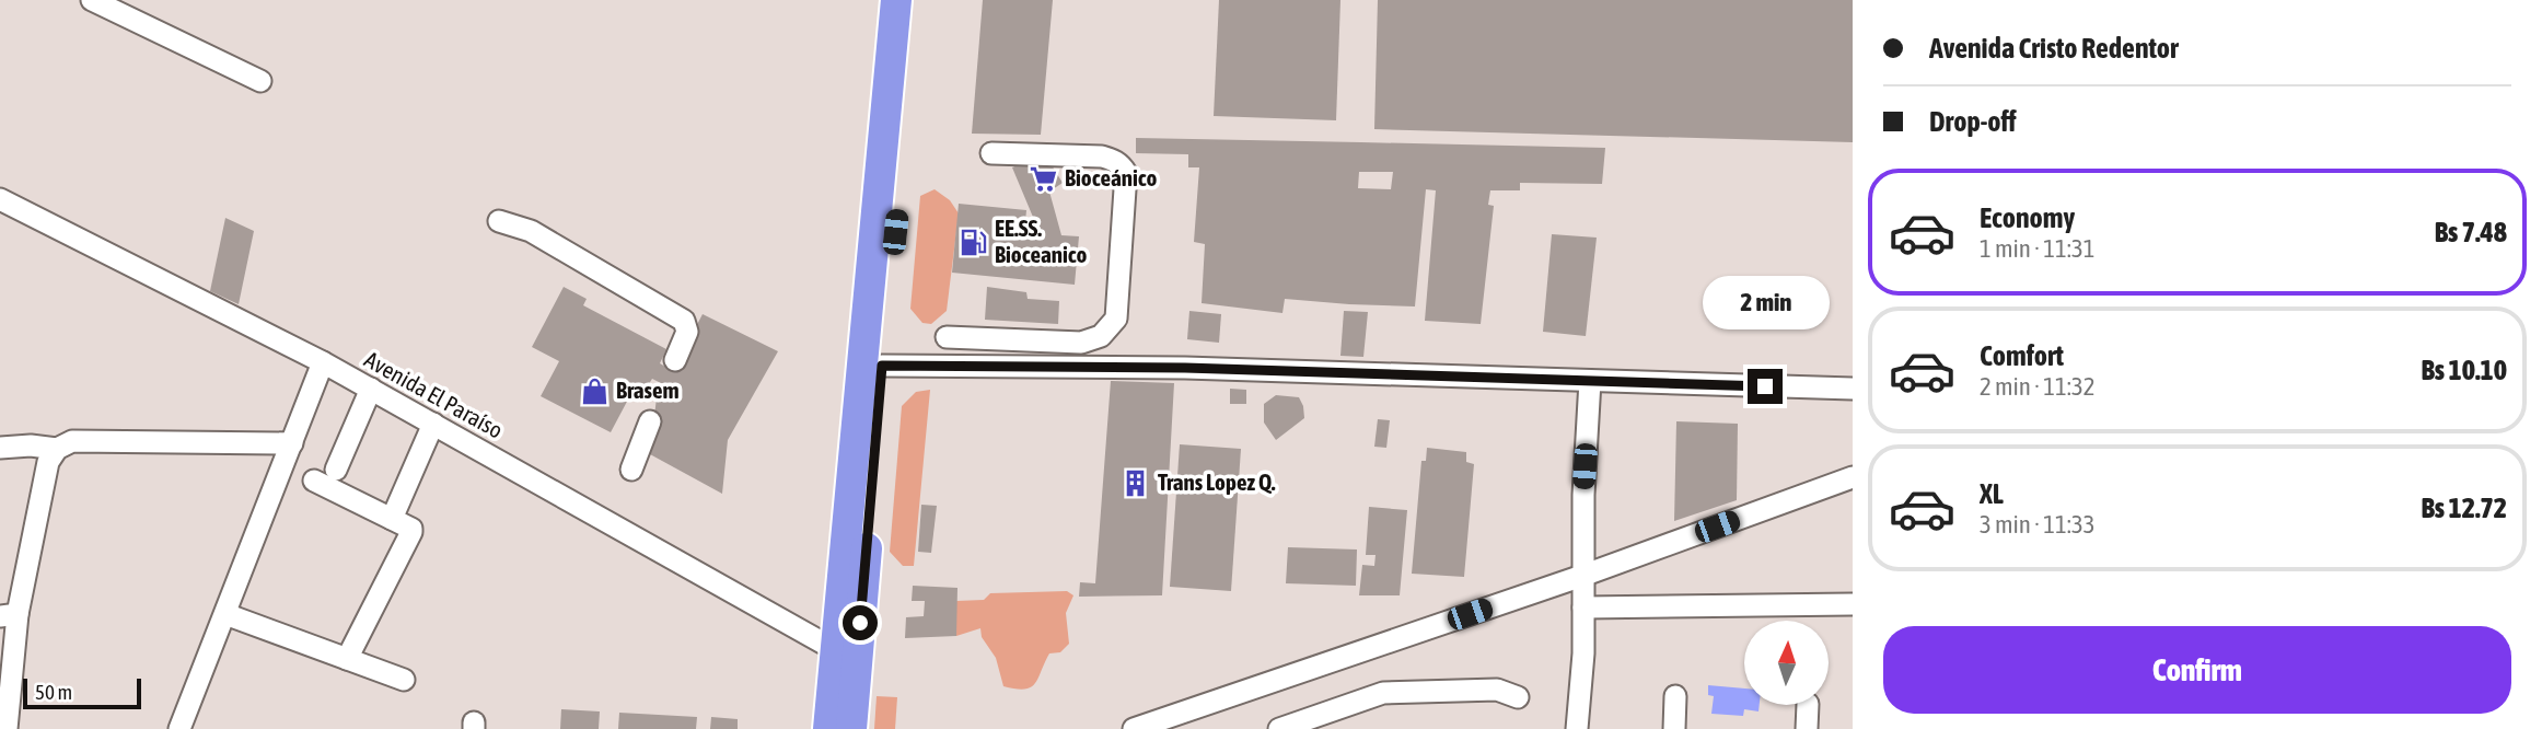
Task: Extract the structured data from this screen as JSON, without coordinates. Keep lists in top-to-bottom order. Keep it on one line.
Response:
{"streets":{"street":["Avenida El Paraíso"]},"places":{"supermarket":["Bioceánico"],"fuel station":["EE.SS. Bioceanico"],"shop":["Brasem"],"building":["Trans Lopez Q."]},"scale_bar":"50 m","north":"top","page":{"banner":["Avenida Cristo Redentor","Drop-off"],"list":[{"name":"Economy","note":"1 min · 11:31","value":"Bs 7.48"},{"name":"Comfort","note":"2 min · 11:32","value":"Bs 10.10"},{"name":"XL","note":"3 min · 11:33","value":"Bs 12.72"}],"bubble":"2 min","buttons":"Confirm","scale":"50 m"}}
